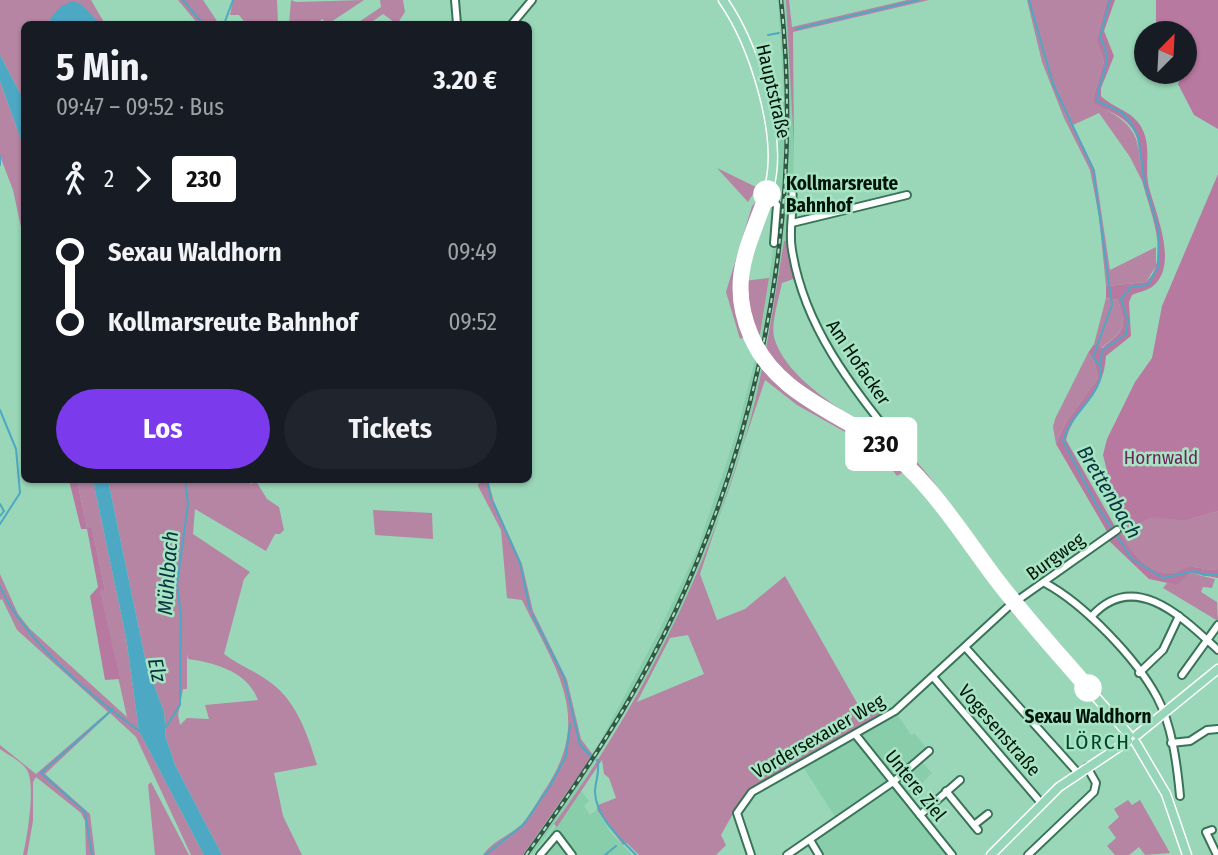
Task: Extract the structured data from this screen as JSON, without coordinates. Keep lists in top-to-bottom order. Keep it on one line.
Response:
{"streets":{"main road":["Hauptstraße"],"street":["Am Hofacker","Burgweg","Vogesenstraße","Vordersexauer Weg","Untere Ziel"]},"crossings":[["Hauptstraße","Am Hofacker"],["Hauptstraße","Burgweg"],["Hauptstraße","Vordersexauer Weg"],["Burgweg","Vordersexauer Weg"],["Vogesenstraße","Vordersexauer Weg"],["Vordersexauer Weg","Untere Ziel"]],"districts":["LÖRCH"],"water":["Brettenbach","Mühlbach","Elz"],"parks":["Hornwald"],"places":["Kollmarsreute Bahnhof","Sexau Waldhorn"],"lines":["bus line 230"],"north":"top right","page":{"on_map":"230","heading":["5 Min.","09:47 – 09:52 · Bus","3.20 €"],"legs":["2","230"],"list":[{"name":"Sexau Waldhorn","value":"09:49"},{"name":"Kollmarsreute Bahnhof","value":"09:52"}],"buttons":["Los","Tickets"]}}
